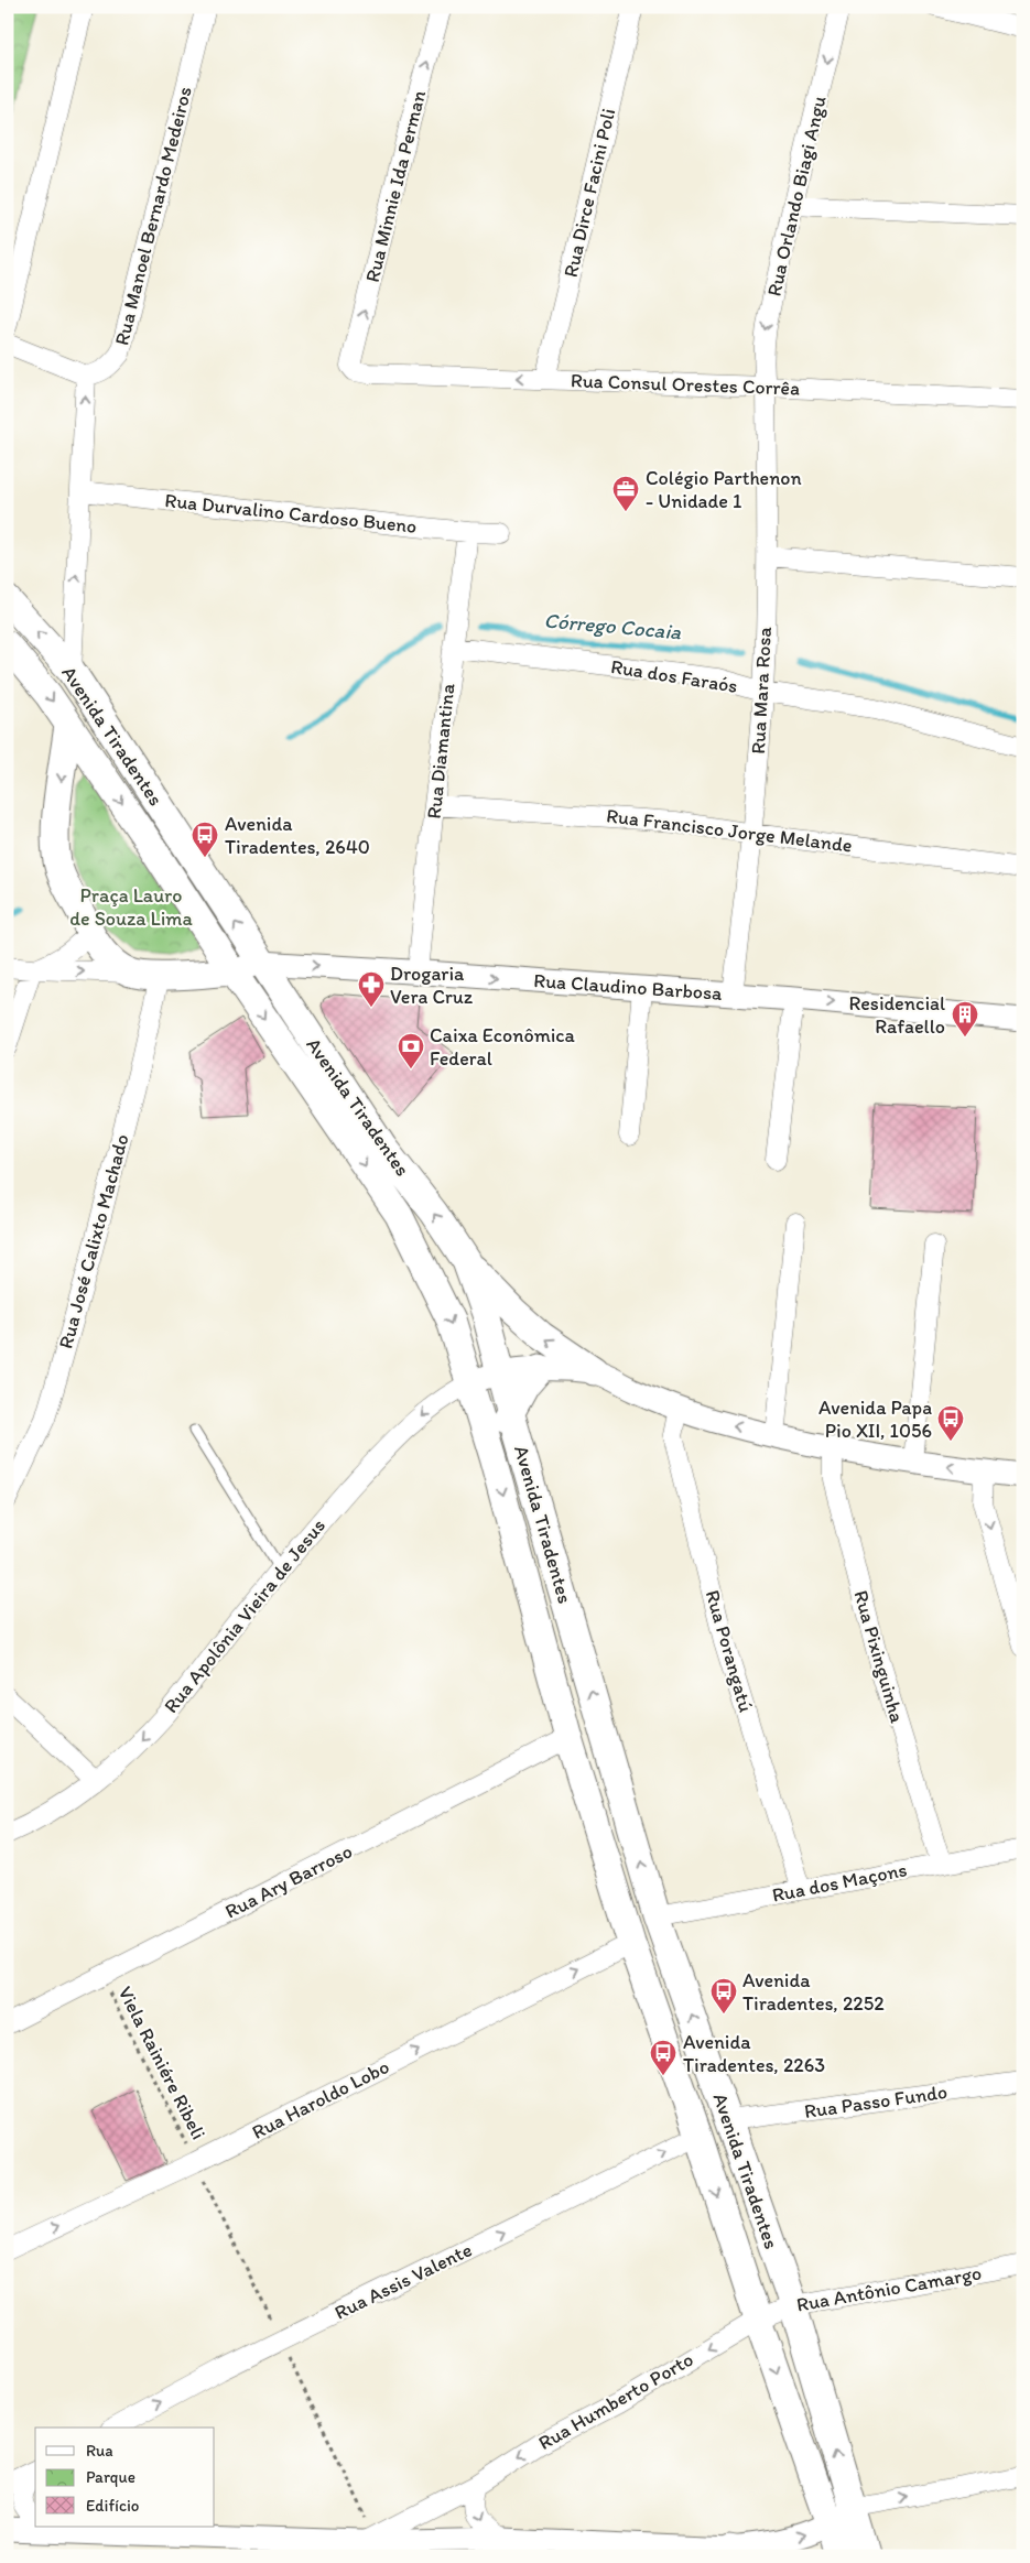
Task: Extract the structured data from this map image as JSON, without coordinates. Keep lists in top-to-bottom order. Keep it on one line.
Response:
{"streets":{"main road":["Avenida Tiradentes"],"street":["Rua Minnie Ida Perman","Rua Dirce Facini Poli","Rua Orlando Biagi Angu","Rua Manoel Bernardo Medeiros","Rua Consul Orestes Corrêa","Rua Durvalino Cardoso Bueno","Rua dos Faraós","Rua Mara Rosa","Rua Diamantina","Rua Francisco Jorge Melande","Rua Claudino Barbosa","Rua José Calixto Machado","Rua Apolônia Vieira de Jesus","Rua Porangatú","Rua Pixinguinha","Rua Ary Barroso","Rua dos Maçons","Rua Haroldo Lobo","Rua Passo Fundo","Rua Assis Valente","Rua Antônio Camargo","Rua Humberto Porto"],"path":["Viela Rainiére Ribeli"]},"crossings":[["Rua Minnie Ida Perman","Rua Consul Orestes Corrêa"],["Rua Dirce Facini Poli","Rua Consul Orestes Corrêa"],["Rua Orlando Biagi Angu","Rua Consul Orestes Corrêa"],["Rua Orlando Biagi Angu","Rua Mara Rosa"],["Rua Consul Orestes Corrêa","Rua Mara Rosa"],["Rua Durvalino Cardoso Bueno","Rua Diamantina"],["Rua dos Faraós","Rua Mara Rosa"],["Rua dos Faraós","Rua Diamantina"],["Rua Mara Rosa","Rua Francisco Jorge Melande"],["Rua Mara Rosa","Rua Claudino Barbosa"],["Avenida Tiradentes","Rua Claudino Barbosa"],["Avenida Tiradentes","Rua Apolônia Vieira de Jesus"],["Avenida Tiradentes","Rua Ary Barroso"],["Avenida Tiradentes","Rua dos Maçons"],["Avenida Tiradentes","Rua Haroldo Lobo"],["Avenida Tiradentes","Rua Passo Fundo"],["Avenida Tiradentes","Rua Assis Valente"],["Avenida Tiradentes","Rua Antônio Camargo"],["Avenida Tiradentes","Rua Humberto Porto"],["Rua Diamantina","Rua Francisco Jorge Melande"],["Rua Diamantina","Rua Claudino Barbosa"],["Rua Porangatú","Rua dos Maçons"],["Rua Pixinguinha","Rua dos Maçons"],["Rua Ary Barroso","Viela Rainiére Ribeli"],["Viela Rainiére Ribeli","Rua Haroldo Lobo"],["Rua Antônio Camargo","Rua Humberto Porto"]],"one_way":["Rua Minnie Ida Perman","Rua Orlando Biagi Angu","Rua Claudino Barbosa","Rua Apolônia Vieira de Jesus","Rua Haroldo Lobo","Rua Assis Valente","Rua Humberto Porto"],"water":["Córrego Cocaia"],"parks":["Praça Lauro de Souza Lima"],"places":{"office":["Colégio Parthenon - Unidade 1"],"bus stop":["Avenida Tiradentes, 2640","Avenida Papa Pio XII, 1056","Avenida Tiradentes, 2252","Avenida Tiradentes, 2263"],"pharmacy":["Drogaria Vera Cruz"],"building":["Residencial Rafaello"],"bank":["Caixa Econômica Federal"]},"legend":["Rua","Parque","Edifício"]}
